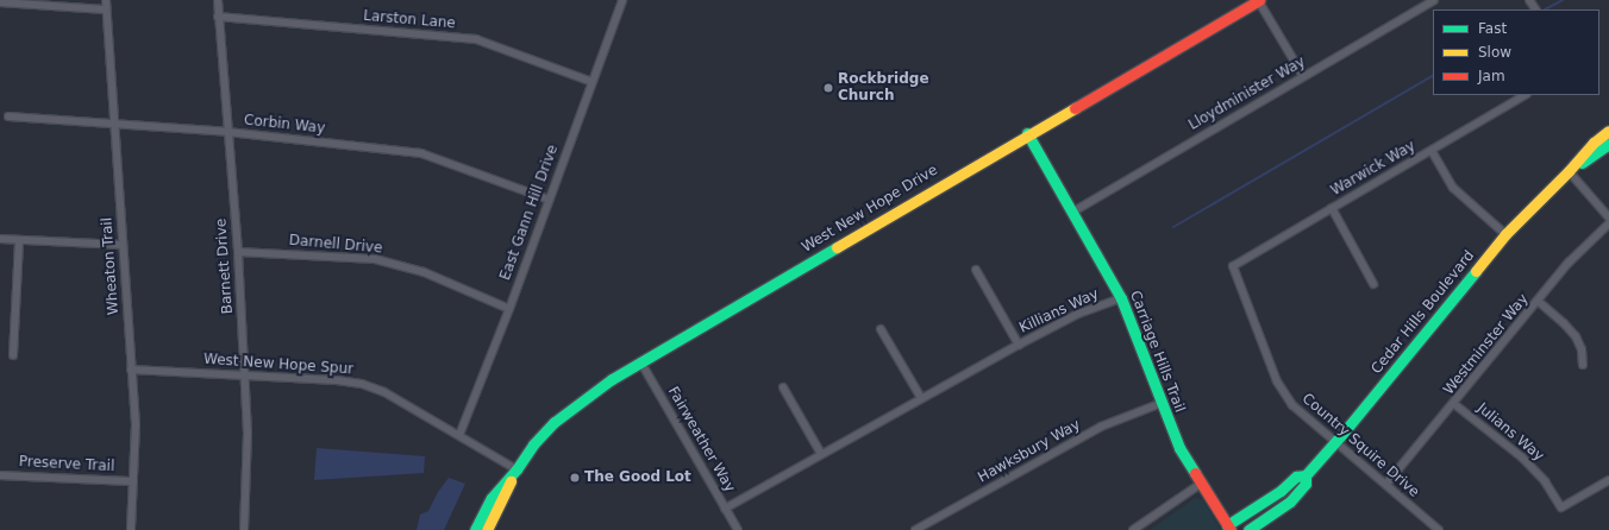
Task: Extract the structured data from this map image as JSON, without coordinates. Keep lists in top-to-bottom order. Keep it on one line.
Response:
{"streets":{"street":["Larston Lane","Lloydminister Way","Corbin Way","Warwick Way","West New Hope Drive","East Gann Hill Drive","Darnell Drive","Wheaton Trail","Barnett Drive","Killians Way","Cedar Hills Boulevard","Westminster Way","Carriage Hills Trail","West New Hope Spur","Julians Way","Fairweather Way","Country Squire Drive","Hawksbury Way","Preserve Trail"]},"crossings":[["Larston Lane","East Gann Hill Drive"],["Larston Lane","Barnett Drive"],["Lloydminister Way","Carriage Hills Trail"],["Corbin Way","East Gann Hill Drive"],["Corbin Way","Wheaton Trail"],["Corbin Way","Barnett Drive"],["Warwick Way","Country Squire Drive"],["West New Hope Drive","Carriage Hills Trail"],["West New Hope Drive","West New Hope Spur"],["West New Hope Drive","Fairweather Way"],["East Gann Hill Drive","Darnell Drive"],["East Gann Hill Drive","West New Hope Spur"],["Darnell Drive","Barnett Drive"],["Wheaton Trail","West New Hope Spur"],["Wheaton Trail","Preserve Trail"],["Barnett Drive","West New Hope Spur"],["Killians Way","Carriage Hills Trail"],["Killians Way","Fairweather Way"],["Cedar Hills Boulevard","Carriage Hills Trail"],["Cedar Hills Boulevard","Country Squire Drive"],["Westminster Way","Julians Way"],["Westminster Way","Country Squire Drive"],["Carriage Hills Trail","Hawksbury Way"]],"places":["Rockbridge Church","The Good Lot"],"legend":["Fast","Slow","Jam"]}
